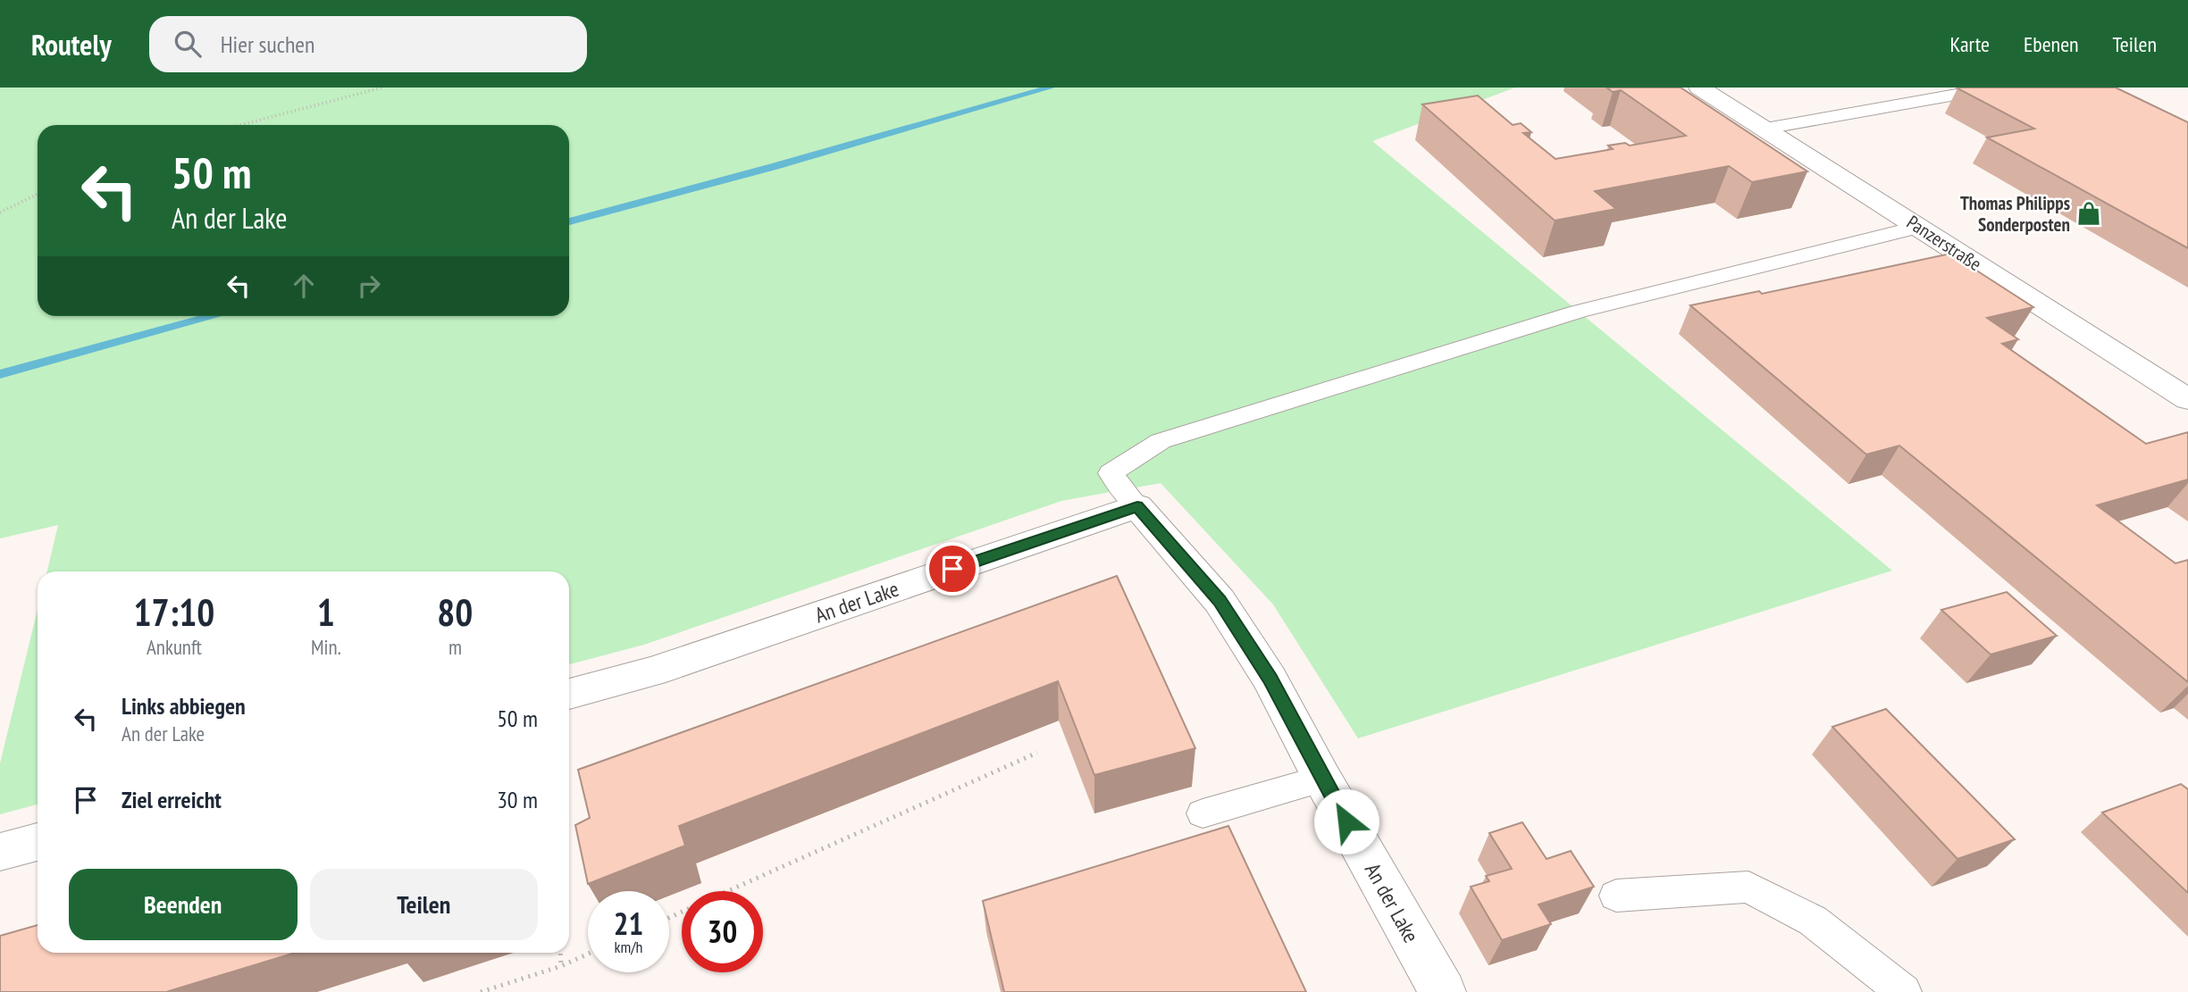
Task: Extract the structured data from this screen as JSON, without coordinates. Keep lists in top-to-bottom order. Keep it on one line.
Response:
{"streets":{"street":["Panzerstraße","An der Lake"]},"places":{"shop":["Thomas Philipps Sonderposten"]},"page":{"header":"Routely","search":"Hier suchen","nav":["Karte","Ebenen","Teilen"],"turn":["50 m","An der Lake"],"eta":["17:10","Ankunft","1","Min.","80","m"],"list":[{"name":"Links abbiegen","note":"An der Lake","value":"50 m"},{"name":"Ziel erreicht","value":"30 m"}],"buttons":["Beenden","Teilen"],"speed":"21 km/h","limit":"30"}}
